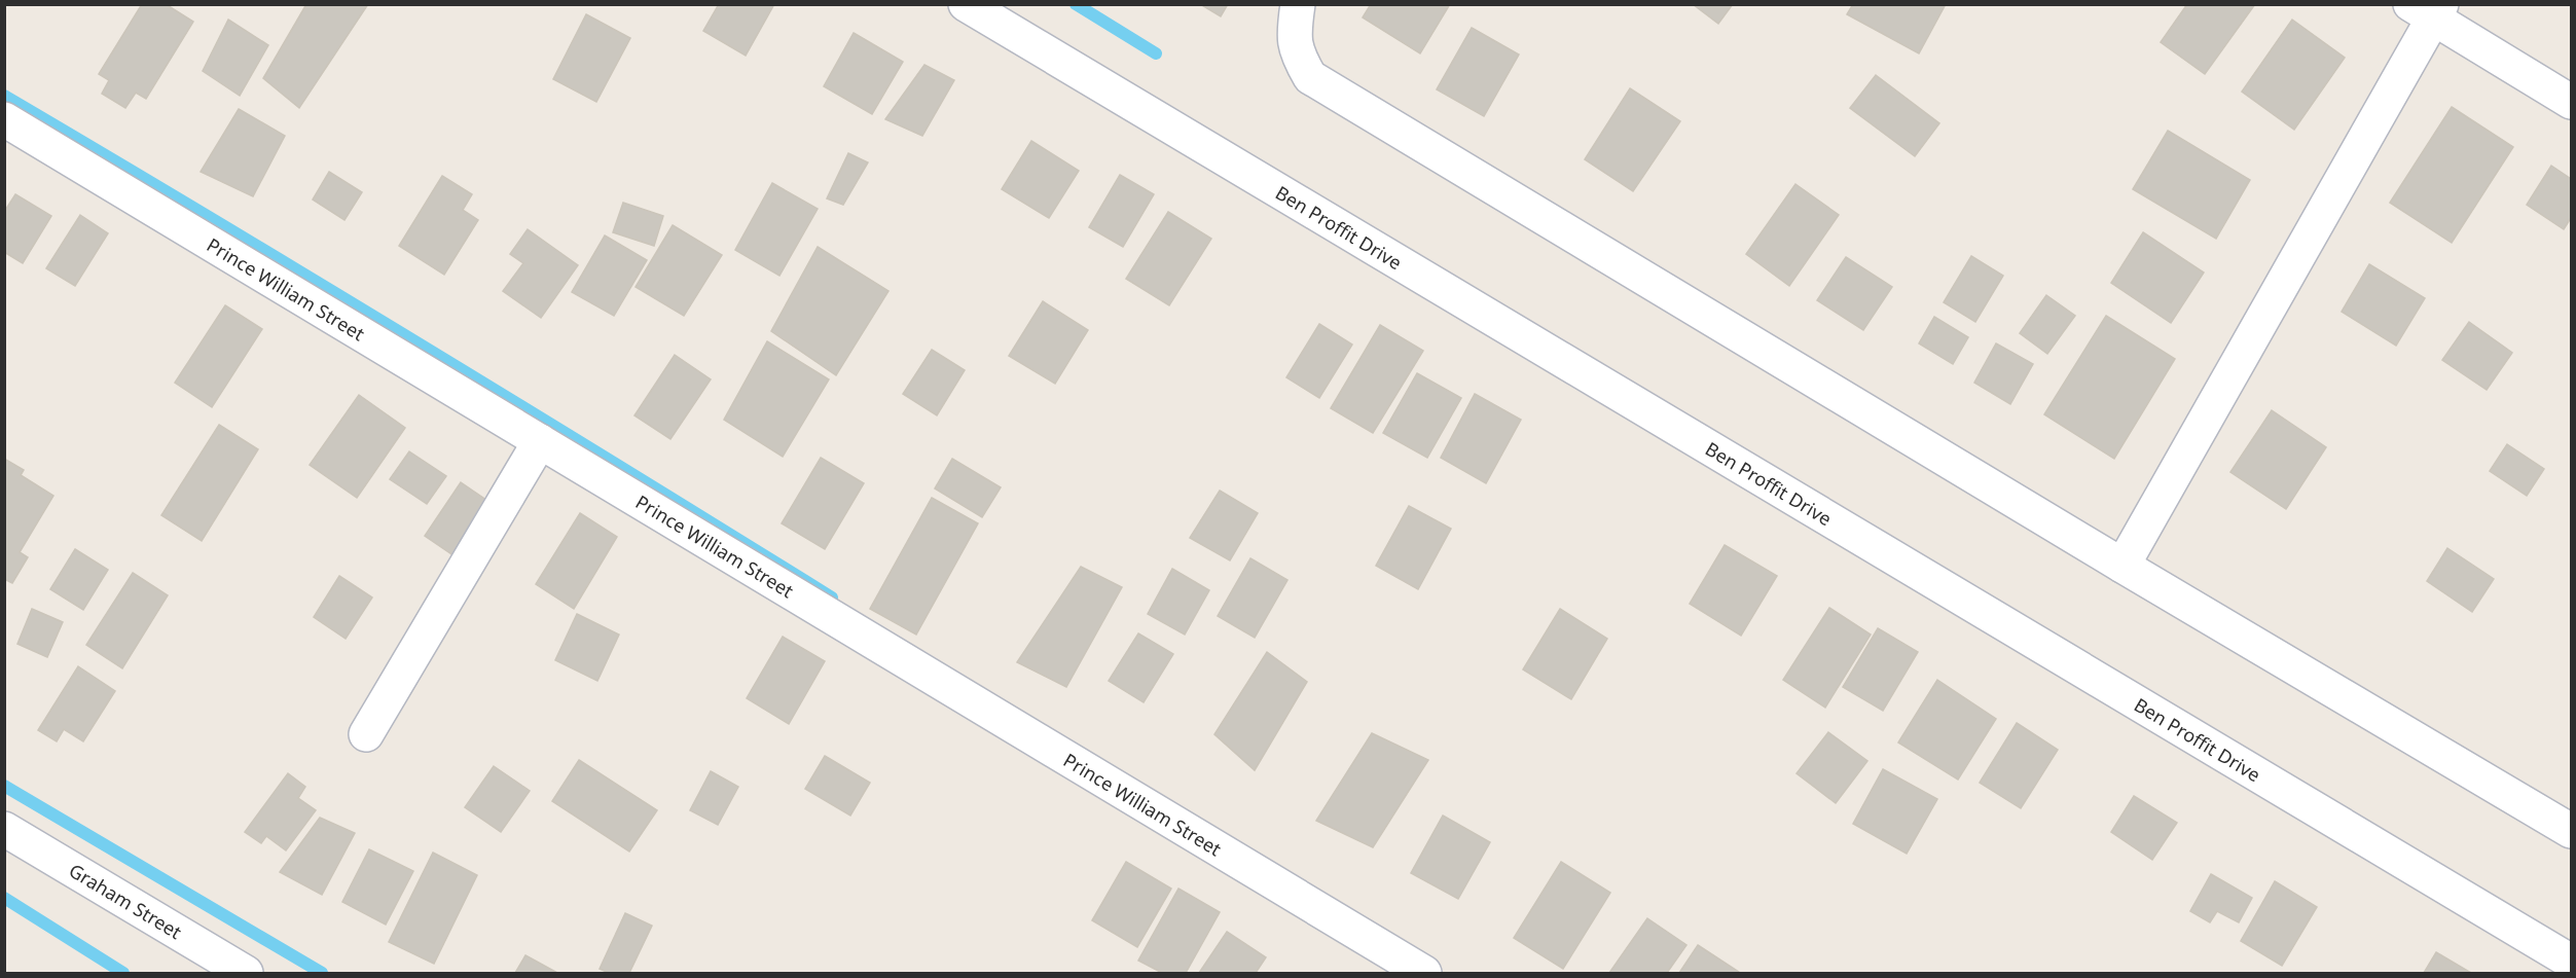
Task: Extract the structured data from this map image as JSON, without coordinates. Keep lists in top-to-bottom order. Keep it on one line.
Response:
{"streets":{"street":["Ben Proffit Drive","Prince William Street","Graham Street"]}}
